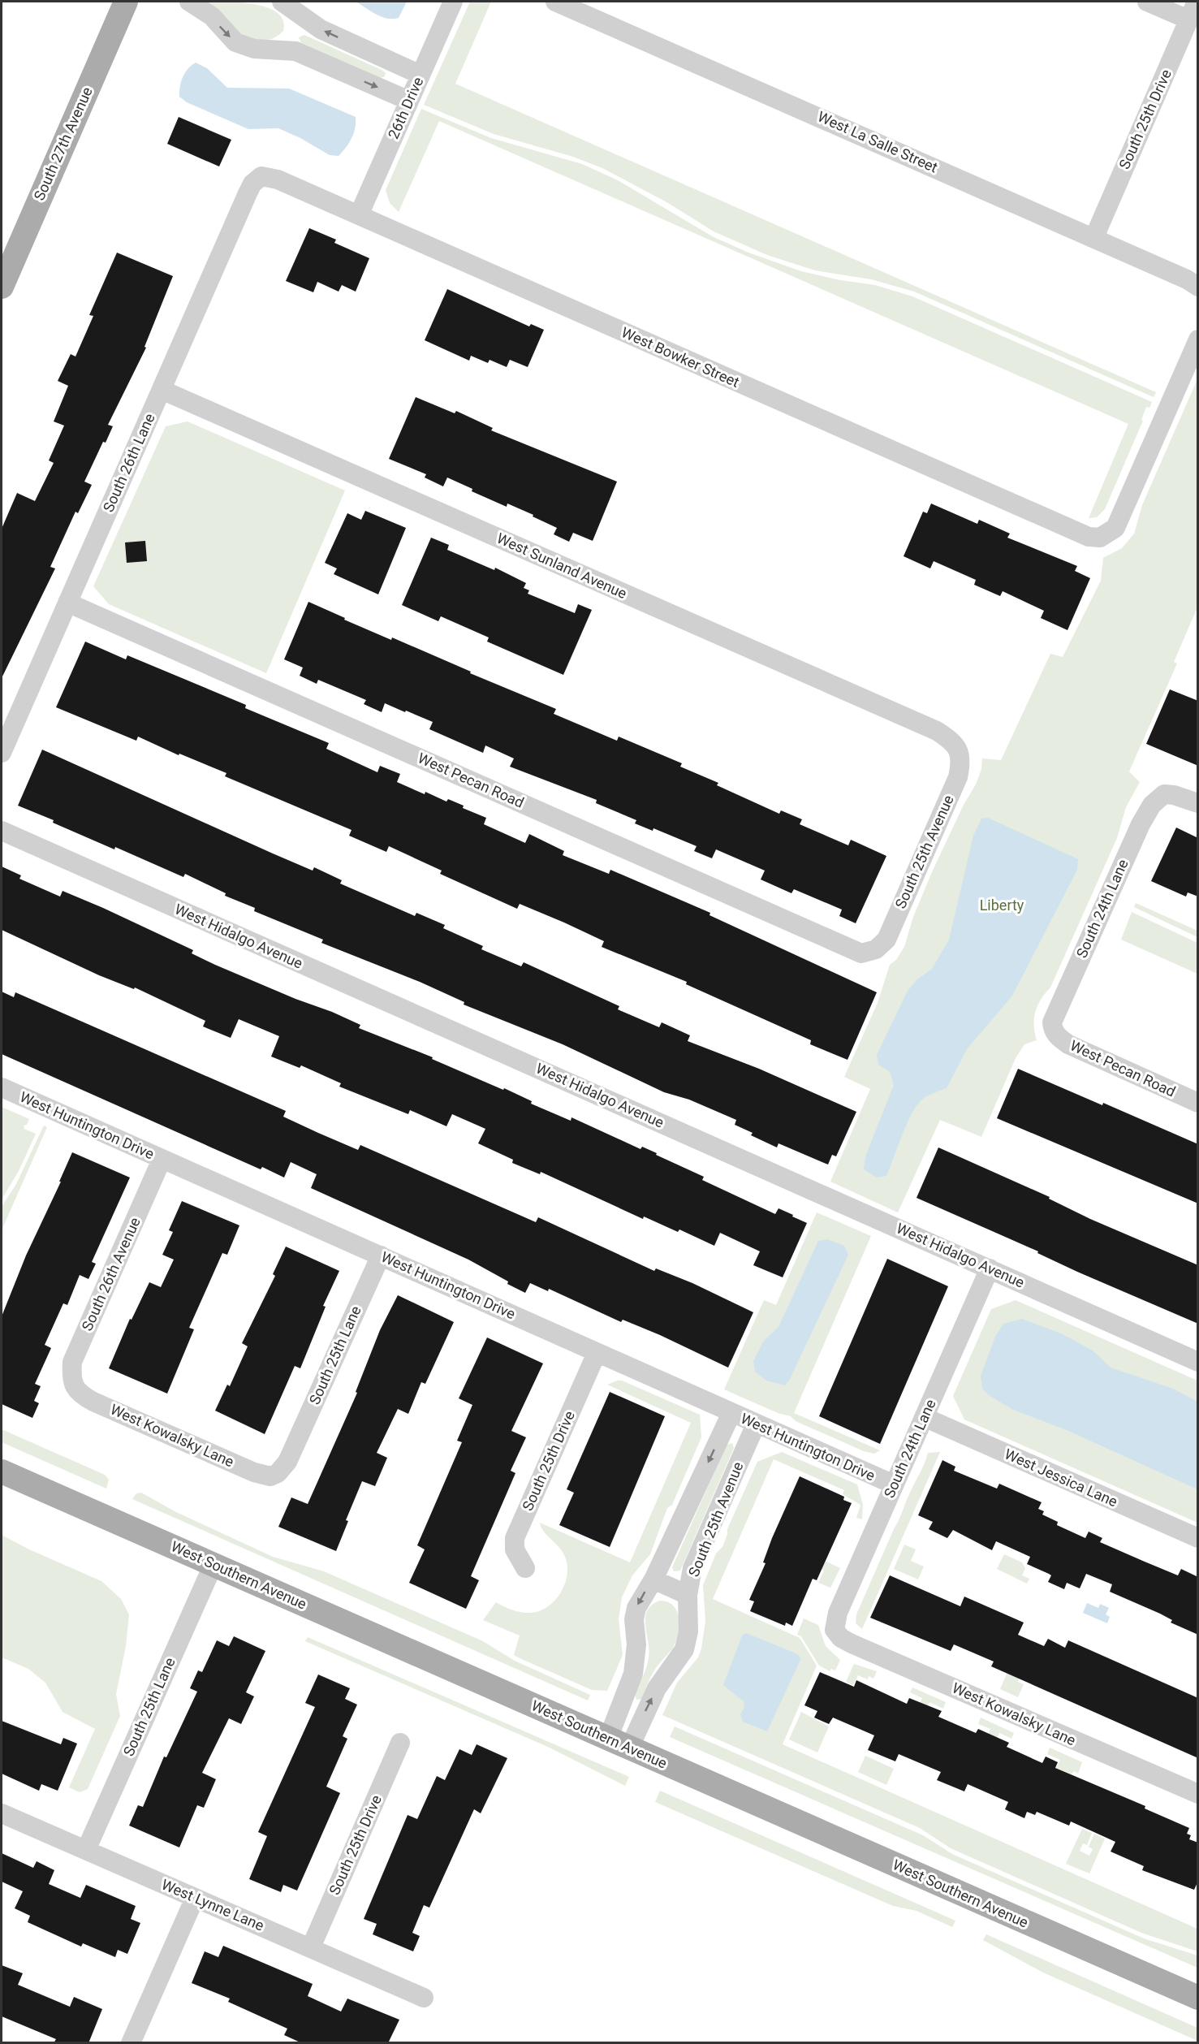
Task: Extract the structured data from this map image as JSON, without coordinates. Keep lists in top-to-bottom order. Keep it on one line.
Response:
{"streets":{"main road":["South 27th Avenue","West Southern Avenue"],"street":["26th Drive","South 25th Drive","West La Salle Street","West Bowker Street","South 26th Lane","West Sunland Avenue","West Pecan Road","South 25th Avenue","South 24th Lane","West Hidalgo Avenue","West Huntington Drive","South 26th Avenue","South 25th Lane","West Kowalsky Lane","West Jessica Lane","West Lynne Lane"]},"crossings":[["26th Drive","West Bowker Street"],["South 25th Drive","West La Salle Street"],["South 25th Drive","West Huntington Drive"],["South 25th Drive","West Lynne Lane"],["West Bowker Street","South 26th Lane"],["South 26th Lane","West Sunland Avenue"],["South 26th Lane","West Pecan Road"],["West Sunland Avenue","South 25th Avenue"],["West Pecan Road","South 25th Avenue"],["West Pecan Road","South 24th Lane"],["South 25th Avenue","West Huntington Drive"],["South 25th Avenue","West Southern Avenue"],["South 24th Lane","West Hidalgo Avenue"],["South 24th Lane","West Huntington Drive"],["South 24th Lane","West Kowalsky Lane"],["South 24th Lane","West Jessica Lane"],["West Huntington Drive","South 26th Avenue"],["West Huntington Drive","South 25th Lane"],["South 26th Avenue","West Kowalsky Lane"],["South 25th Lane","West Kowalsky Lane"],["South 25th Lane","West Southern Avenue"],["South 25th Lane","West Lynne Lane"]],"parks":["Liberty"]}
